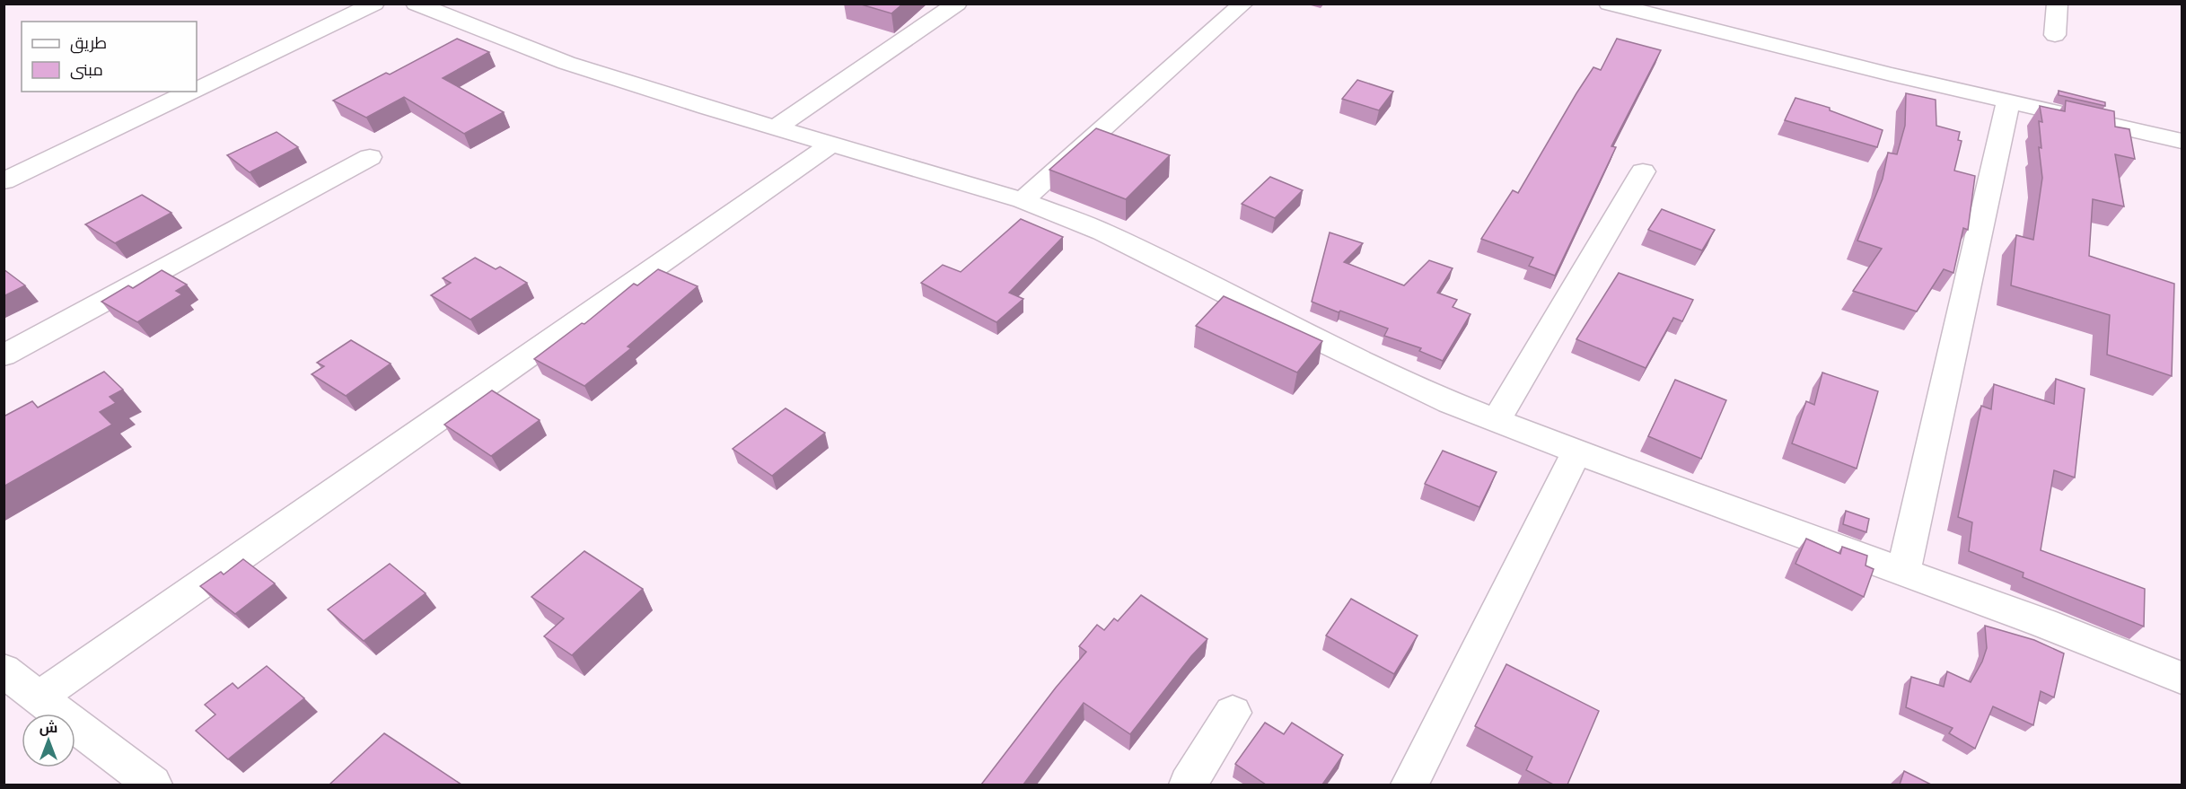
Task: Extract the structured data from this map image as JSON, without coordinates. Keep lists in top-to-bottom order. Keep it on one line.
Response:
{"legend":["طريق","مبنى"],"north":"top"}
